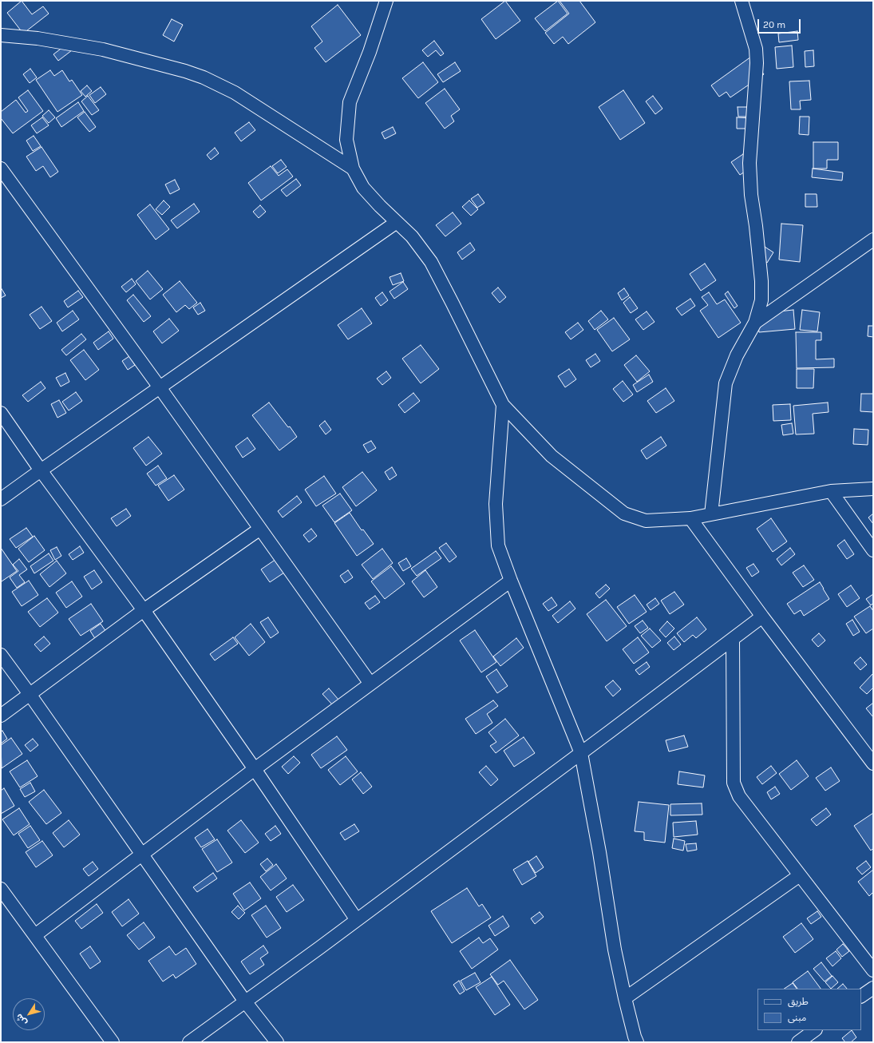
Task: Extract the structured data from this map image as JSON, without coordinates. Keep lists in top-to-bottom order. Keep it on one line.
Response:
{"legend":["طريق","مبنى"],"scale_bar":"20 m","north":"bottom left"}
